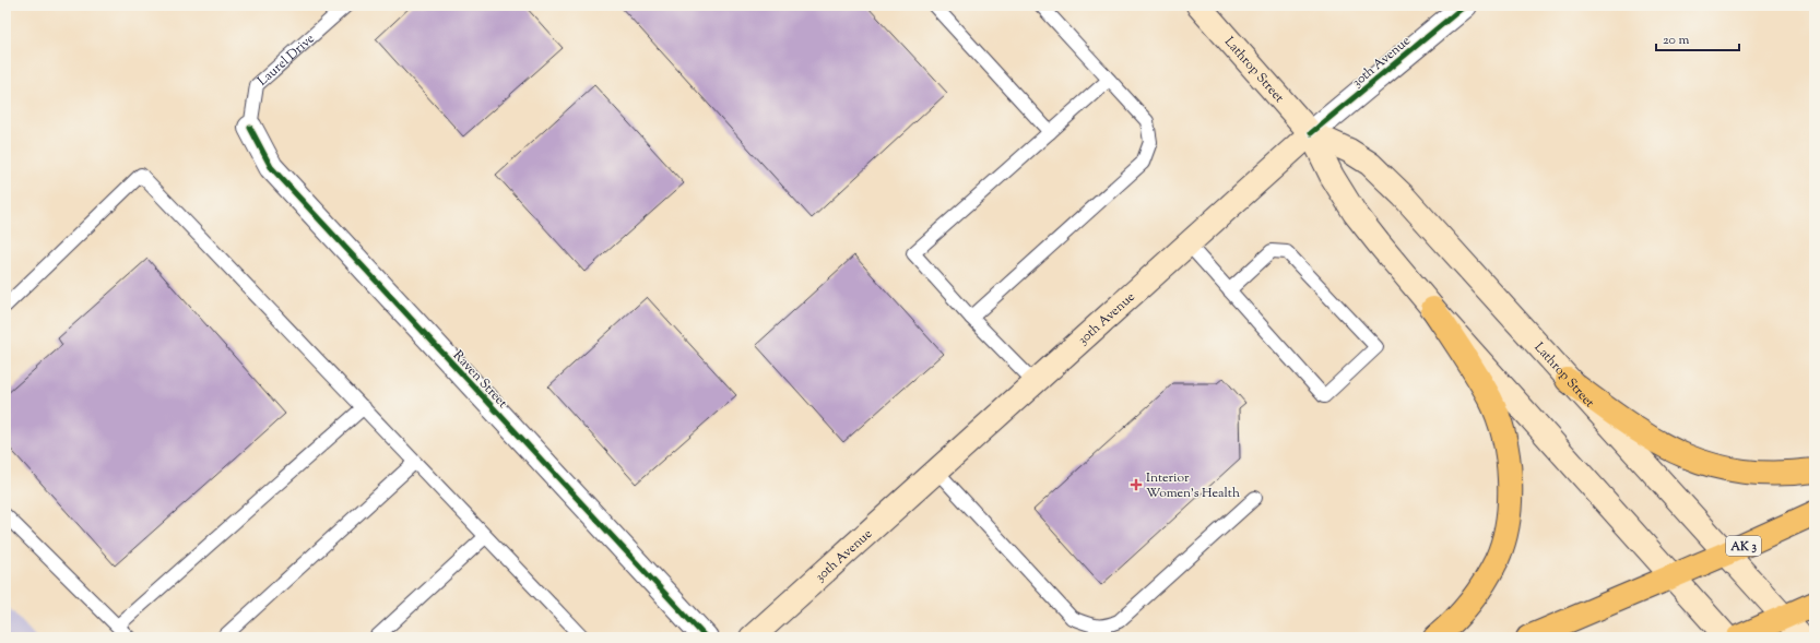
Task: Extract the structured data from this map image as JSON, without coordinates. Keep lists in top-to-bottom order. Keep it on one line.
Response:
{"streets":{"highway":["AK 3"],"main road":["30th Avenue","Lathrop Street"],"street":["Raven Street"],"lane":["Laurel Drive"]},"crossings":[["Laurel Drive","Raven Street"],["30th Avenue","Lathrop Street"],["Lathrop Street","AK 3"]],"places":{"health":["Interior Women's Health"]},"scale_bar":"20 m"}
